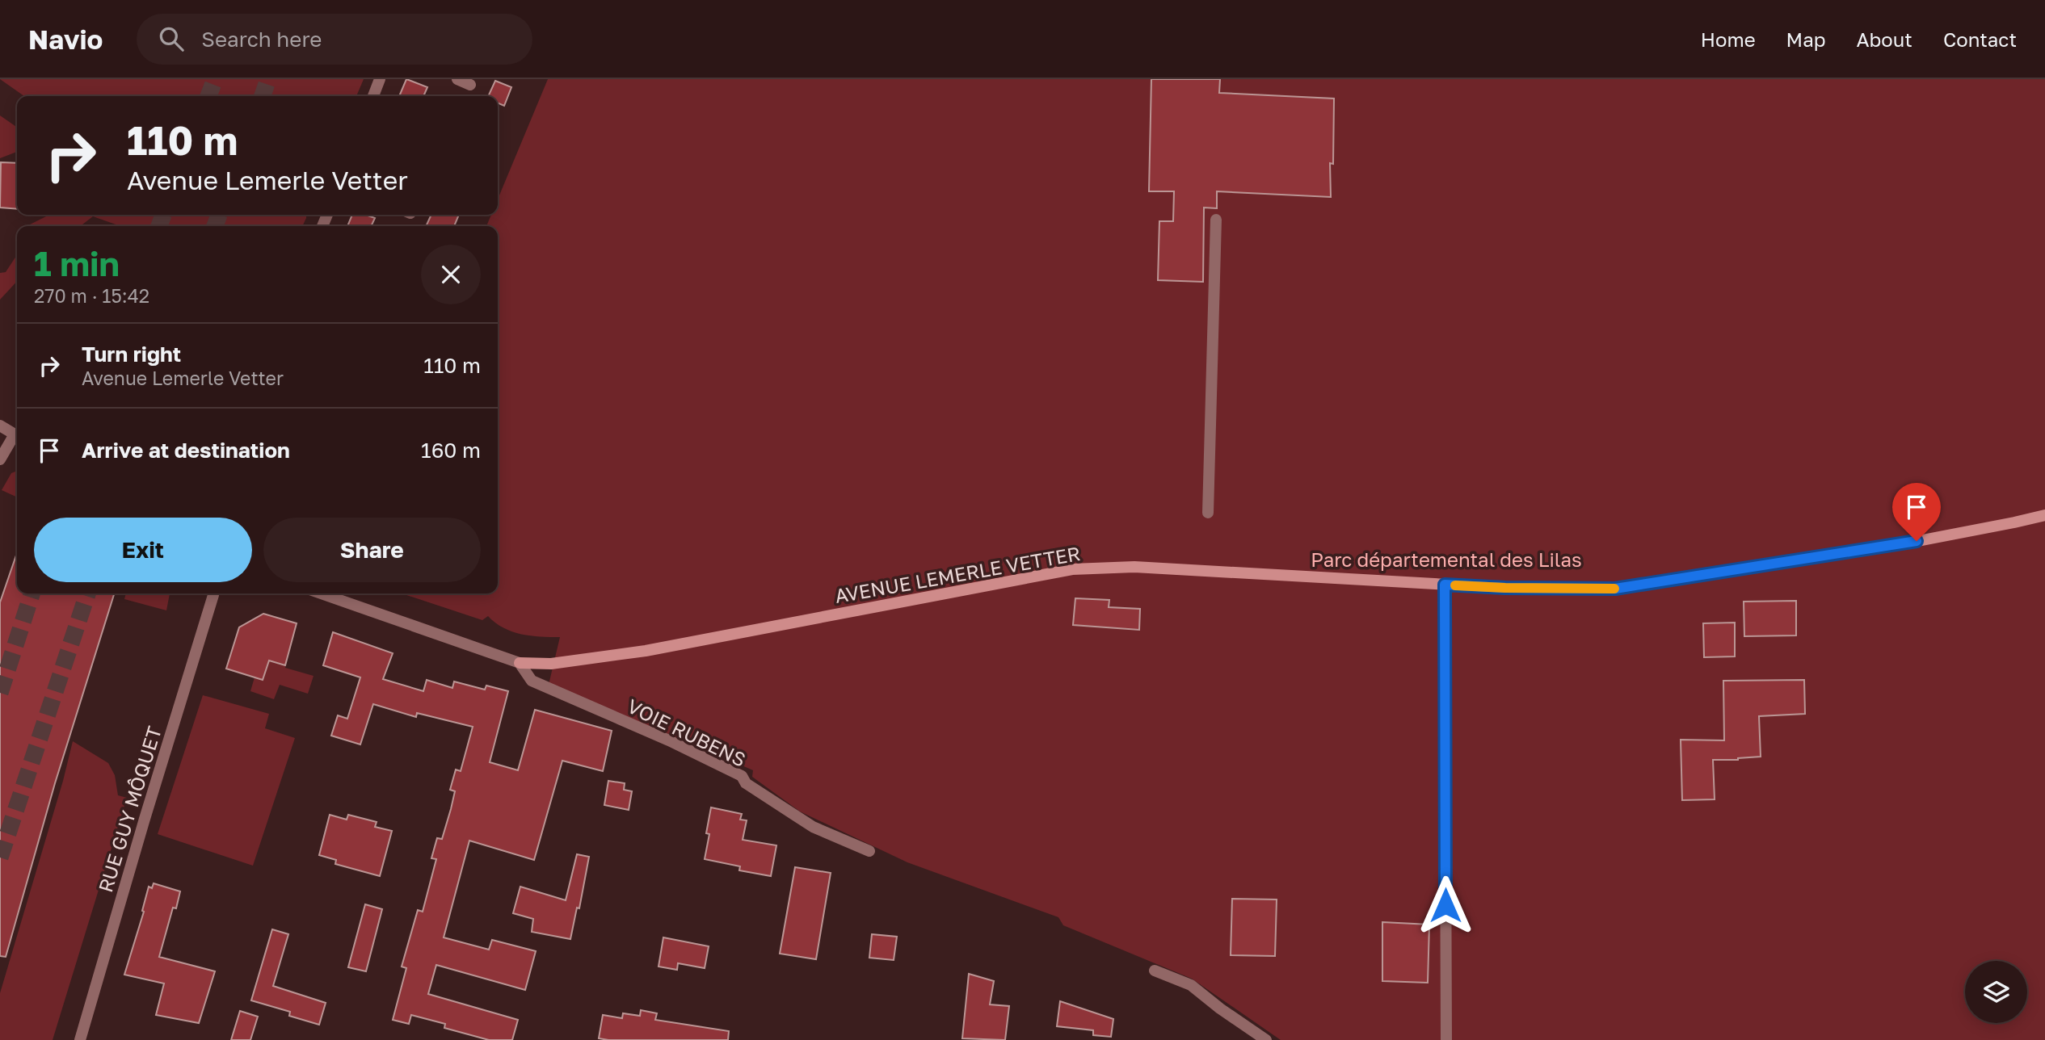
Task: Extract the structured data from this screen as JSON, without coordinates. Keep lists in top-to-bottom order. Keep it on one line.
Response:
{"streets":{"street":["AVENUE LEMERLE VETTER","VOIE RUBENS","RUE GUY MÔQUET"]},"crossings":[["AVENUE LEMERLE VETTER","VOIE RUBENS"]],"parks":["Parc départemental des Lilas"],"page":{"header":"Navio","search":"Search here","nav":["Home","Map","About","Contact"],"turn":["110 m","Avenue Lemerle Vetter"],"heading":["1 min","270 m · 15:42"],"list":[{"name":"Turn right","note":"Avenue Lemerle Vetter","value":"110 m"},{"name":"Arrive at destination","value":"160 m"}],"buttons":["Exit","Share"]}}
